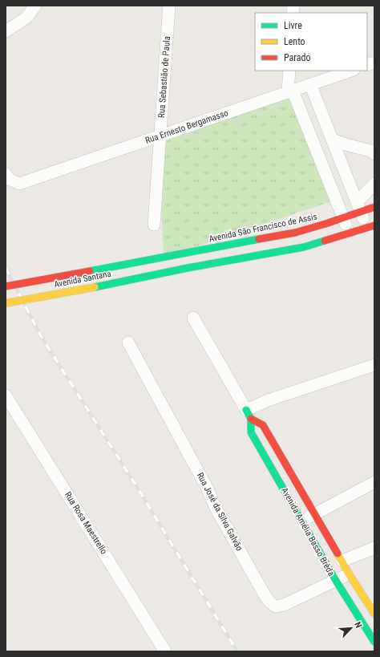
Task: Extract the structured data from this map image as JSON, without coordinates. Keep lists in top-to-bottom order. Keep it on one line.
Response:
{"streets":{"main road":["Avenida São Francisco de Assis","Avenida Santana","Avenida Amélia Basso Brêda"],"street":["Rua Sebastião de Paula","Rua Ernesto Bergamasso","Rua José da Silva Galvão","Rua Rosa Maestrello"]},"crossings":[["Rua Sebastião de Paula","Rua Ernesto Bergamasso"],["Avenida São Francisco de Assis","Avenida Santana"],["Rua José da Silva Galvão","Avenida Amélia Basso Brêda"]],"legend":["Livre","Lento","Parado"],"north":"top right"}
